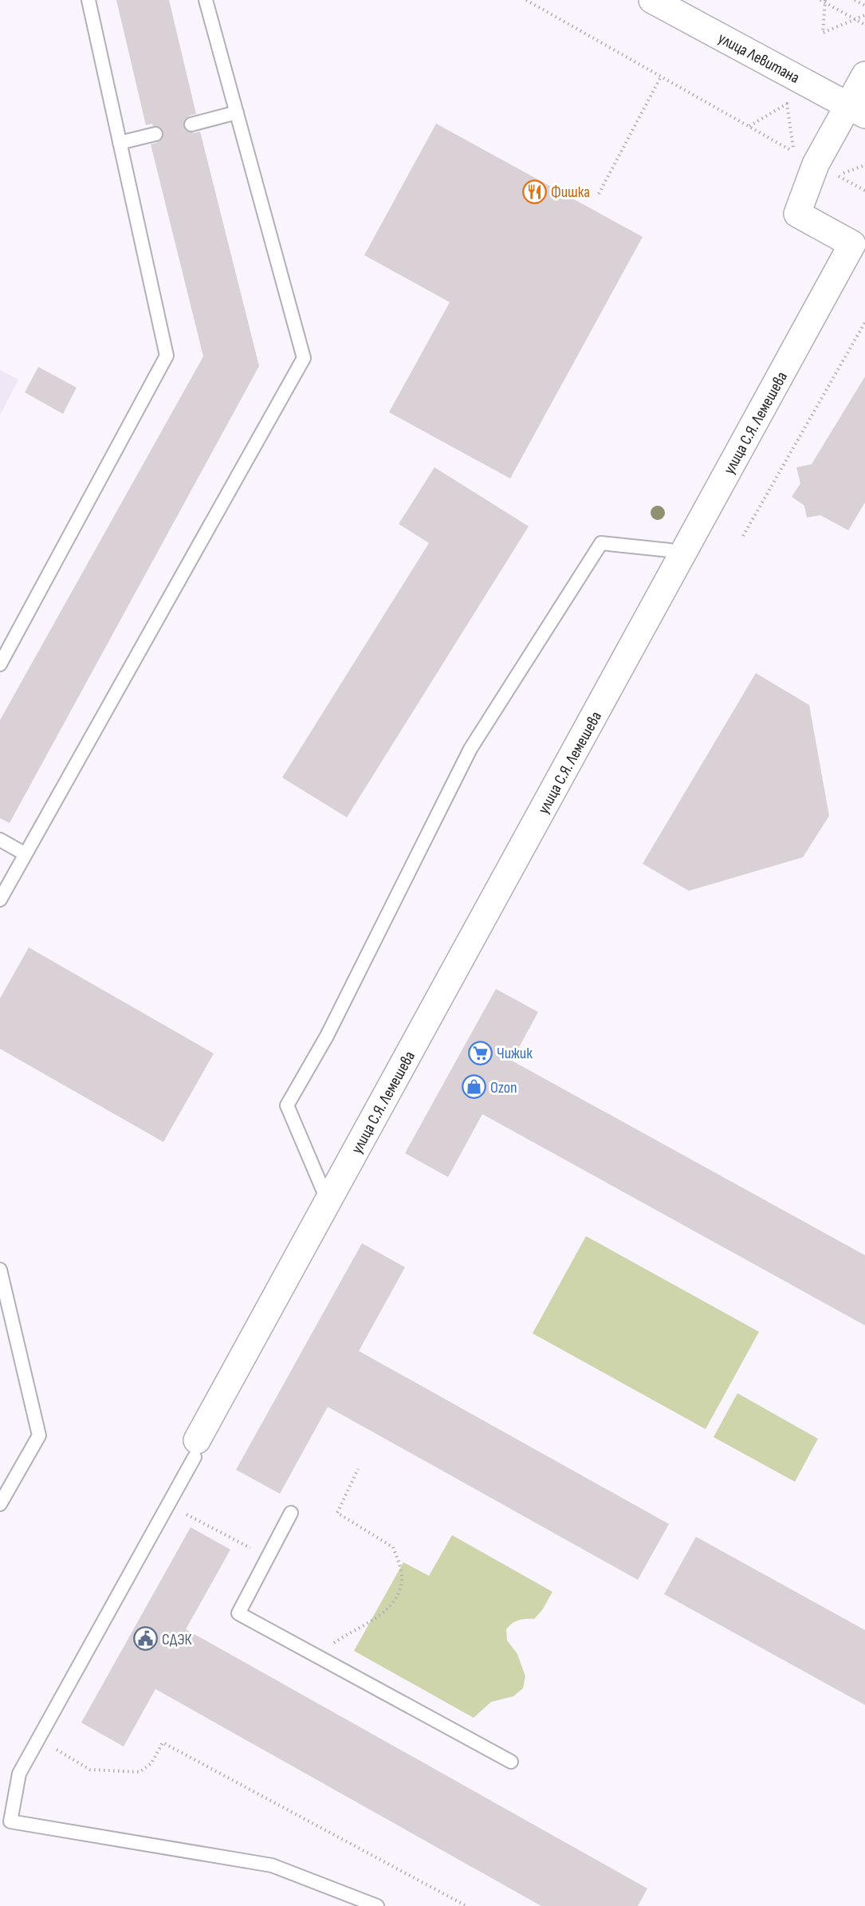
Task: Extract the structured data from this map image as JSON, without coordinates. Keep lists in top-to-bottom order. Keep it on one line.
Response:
{"streets":{"street":["улица Левитана","улица С.Я. Лемешева"]},"crossings":[["улица Левитана","улица С.Я. Лемешева"]],"places":{"restaurant":["Фишка"],"supermarket":["Чижик"],"shop":["Ozon"],"public building":["СДЭК"]}}
